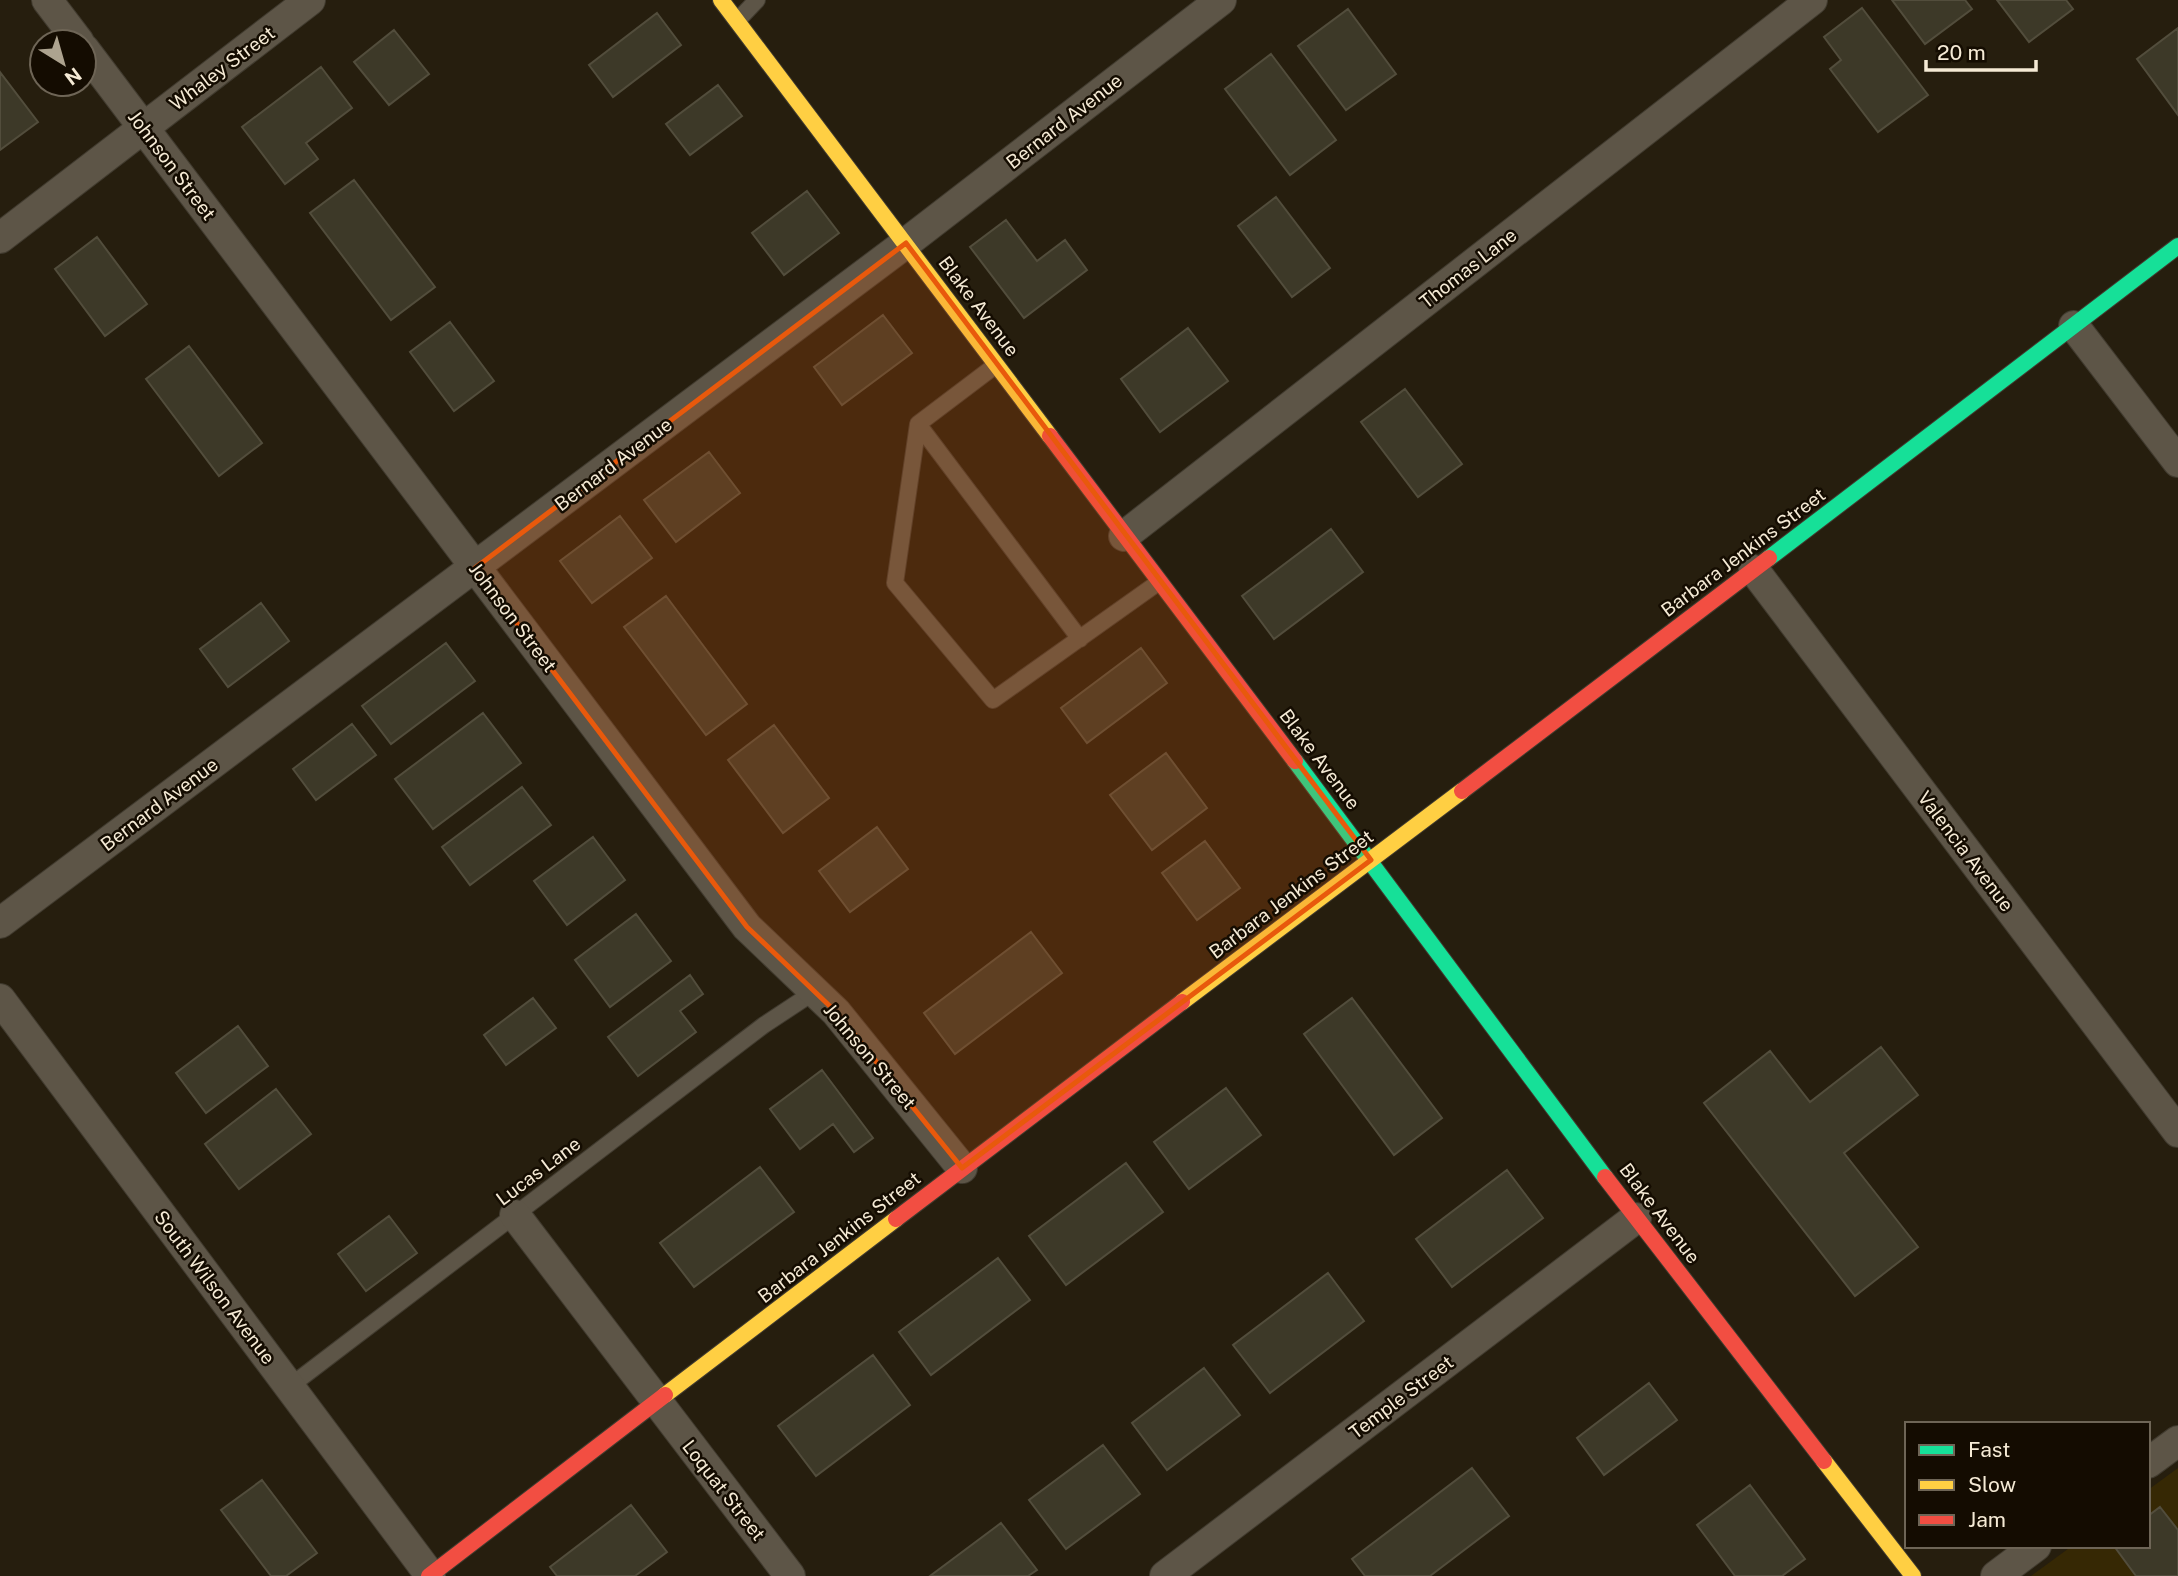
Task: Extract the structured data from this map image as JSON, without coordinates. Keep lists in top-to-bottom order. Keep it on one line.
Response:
{"streets":{"street":["Whaley Street","Bernard Avenue","Johnson Street","Thomas Lane","Blake Avenue","Barbara Jenkins Street","Valencia Avenue","South Wilson Avenue","Temple Street","Loquat Street"],"lane":["Lucas Lane"]},"crossings":[["Whaley Street","Johnson Street"],["Bernard Avenue","Johnson Street"],["Bernard Avenue","Blake Avenue"],["Johnson Street","Barbara Jenkins Street"],["Johnson Street","Lucas Lane"],["Thomas Lane","Blake Avenue"],["Blake Avenue","Barbara Jenkins Street"],["Blake Avenue","Temple Street"],["Barbara Jenkins Street","Valencia Avenue"],["Barbara Jenkins Street","South Wilson Avenue"],["Barbara Jenkins Street","Loquat Street"],["Lucas Lane","South Wilson Avenue"],["Lucas Lane","Loquat Street"]],"legend":["Fast","Slow","Jam"],"scale_bar":"20 m","north":"bottom right"}
